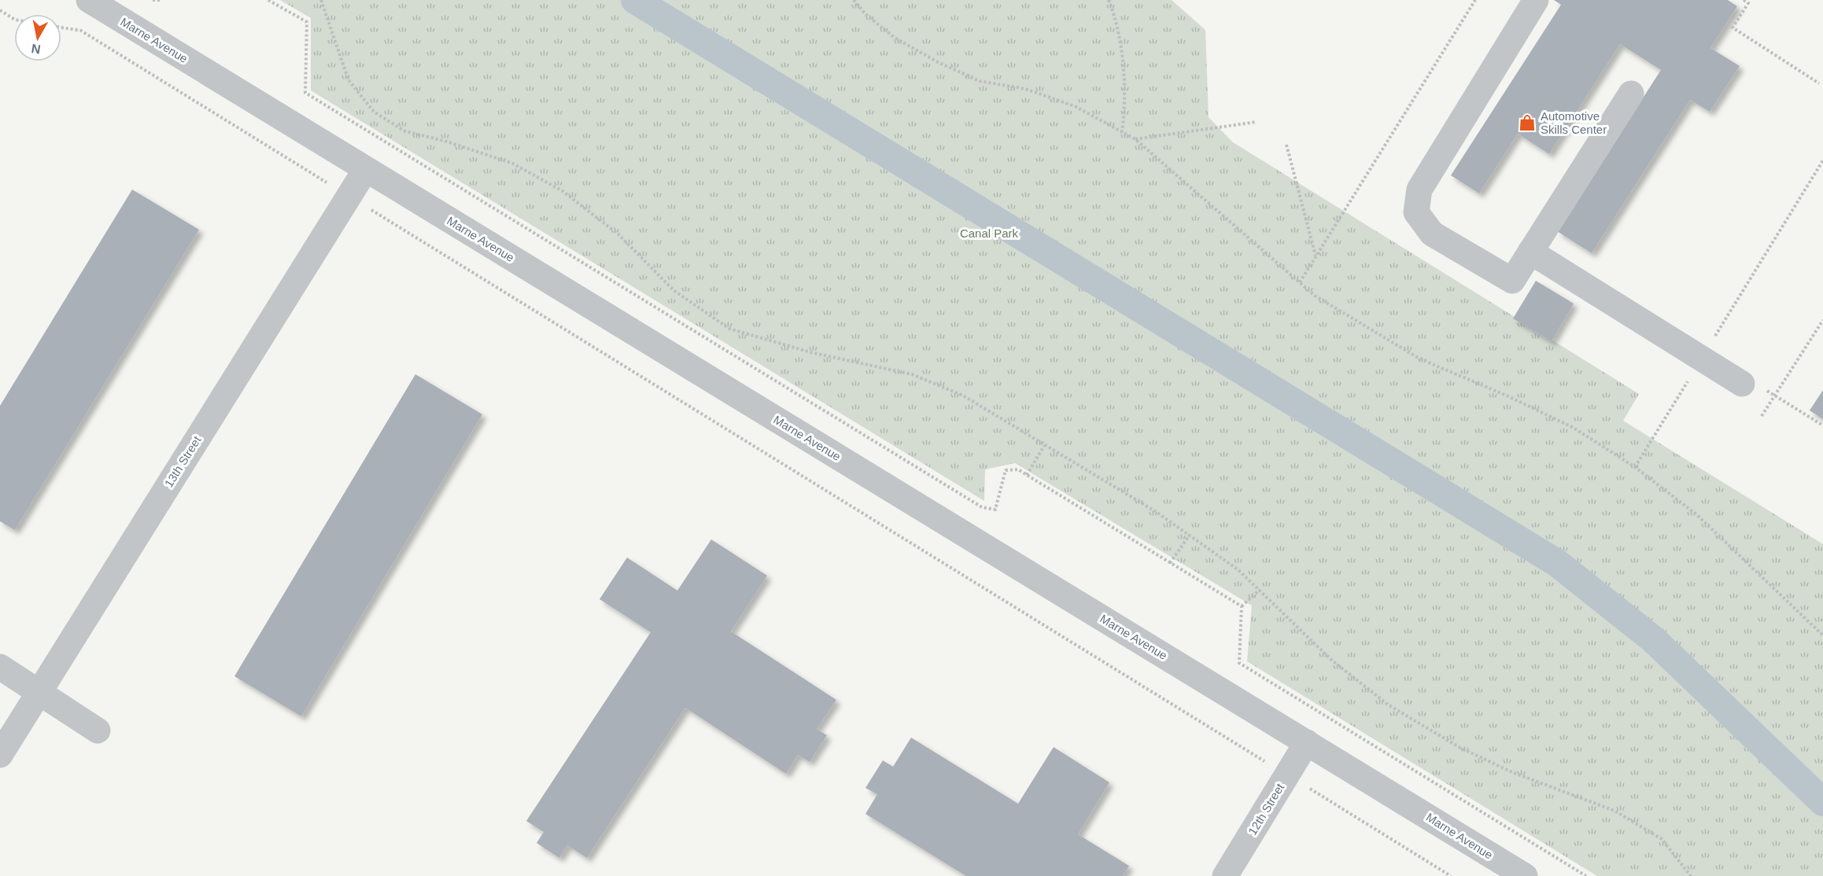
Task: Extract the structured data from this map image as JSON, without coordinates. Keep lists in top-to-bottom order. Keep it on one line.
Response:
{"streets":{"street":["Marne Avenue","13th Street","12th Street"]},"crossings":[["Marne Avenue","13th Street"],["Marne Avenue","12th Street"]],"parks":["Canal Park"],"places":{"shop":["Automotive Skills Center"]},"north":"bottom"}
